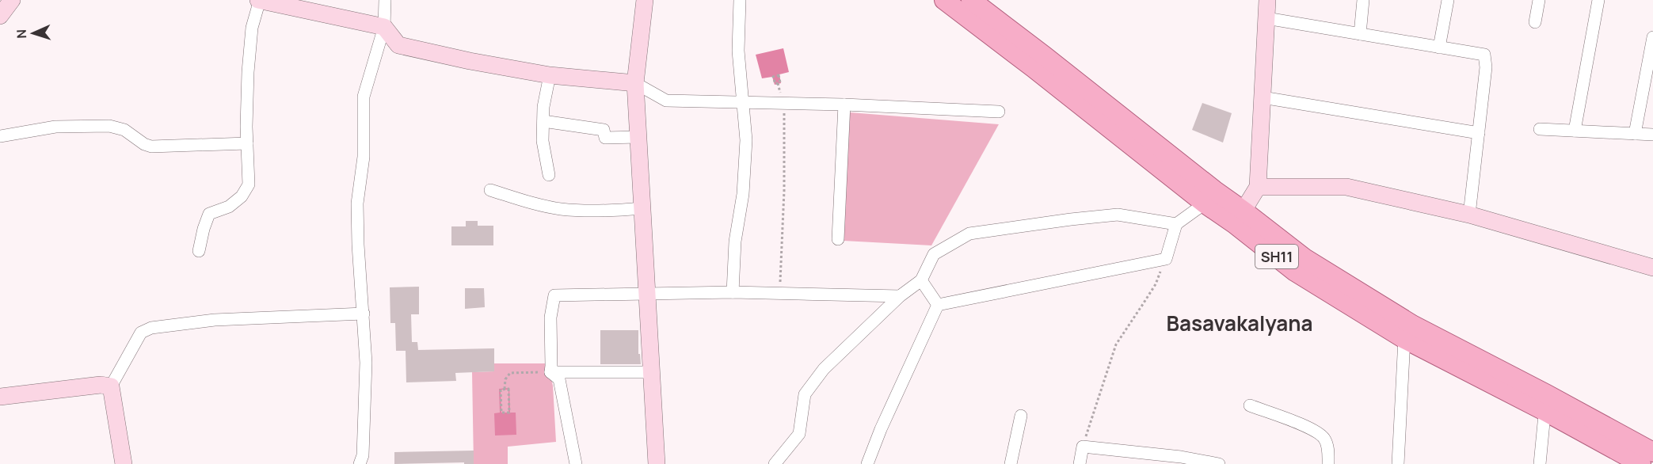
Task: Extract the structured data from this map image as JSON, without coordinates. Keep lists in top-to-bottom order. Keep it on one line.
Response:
{"streets":{"main road":["SH11"]},"districts":["Basavakalyana"],"north":"left"}
